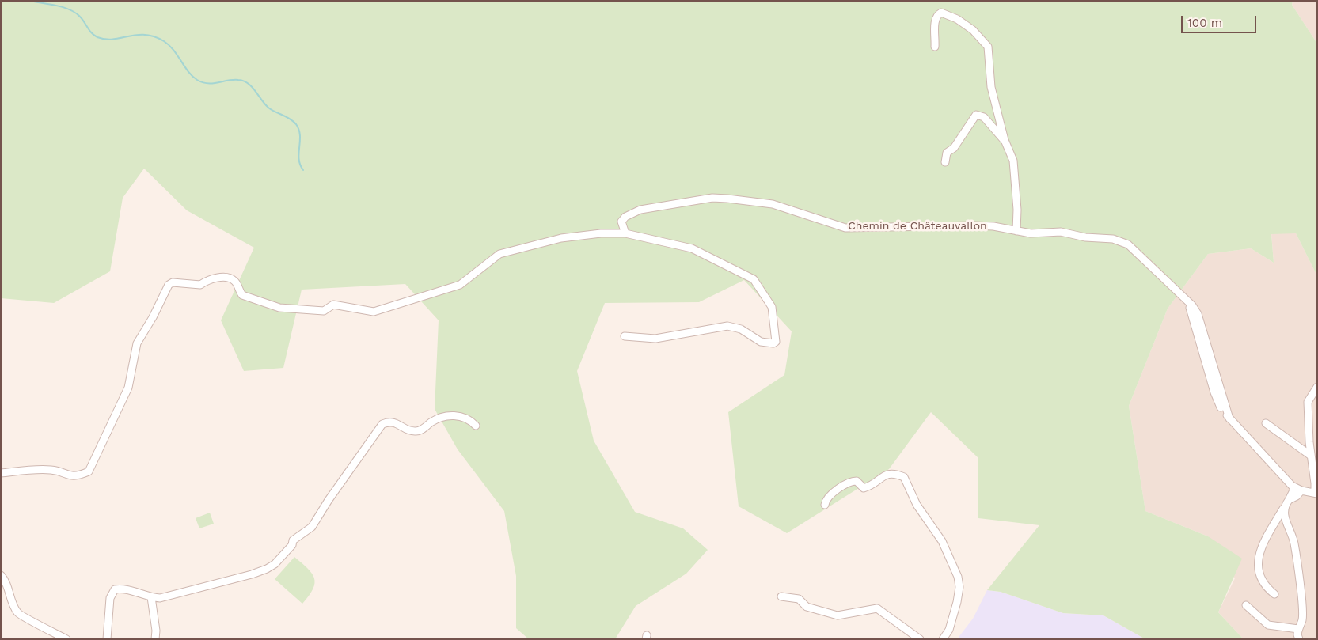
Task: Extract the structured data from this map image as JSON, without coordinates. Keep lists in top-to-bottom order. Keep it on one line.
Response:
{"streets":{"street":["Chemin de Châteauvallon"]},"scale_bar":"100 m"}
